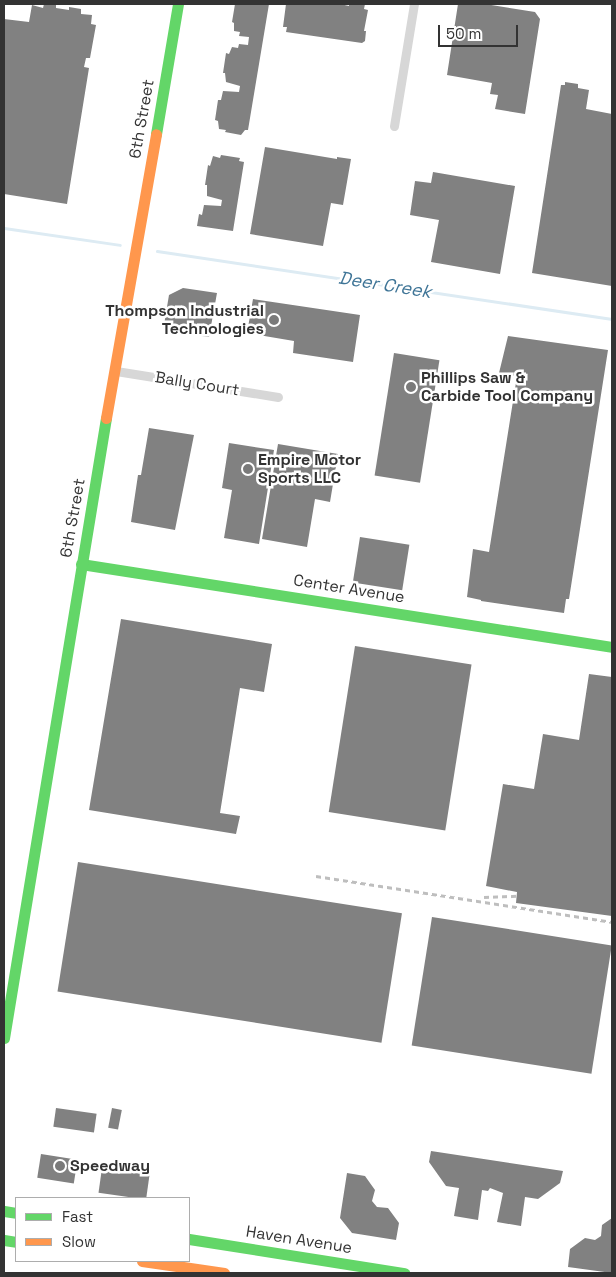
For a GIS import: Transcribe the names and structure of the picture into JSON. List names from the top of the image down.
{
  "streets": {
    "main road": ["6th Street", "Center Avenue", "Haven Avenue"],
    "street": ["Bally Court"]
  },
  "crossings": [
    ["6th Street", "Bally Court"],
    ["6th Street", "Center Avenue"]
  ],
  "water": ["Deer Creek"],
  "places": [
    "Thompson Industrial Technologies",
    "Phillips Saw & Carbide Tool Company",
    "Empire Motor Sports LLC",
    "Speedway"
  ],
  "legend": ["Fast", "Slow"],
  "scale_bar": "50 m"
}
